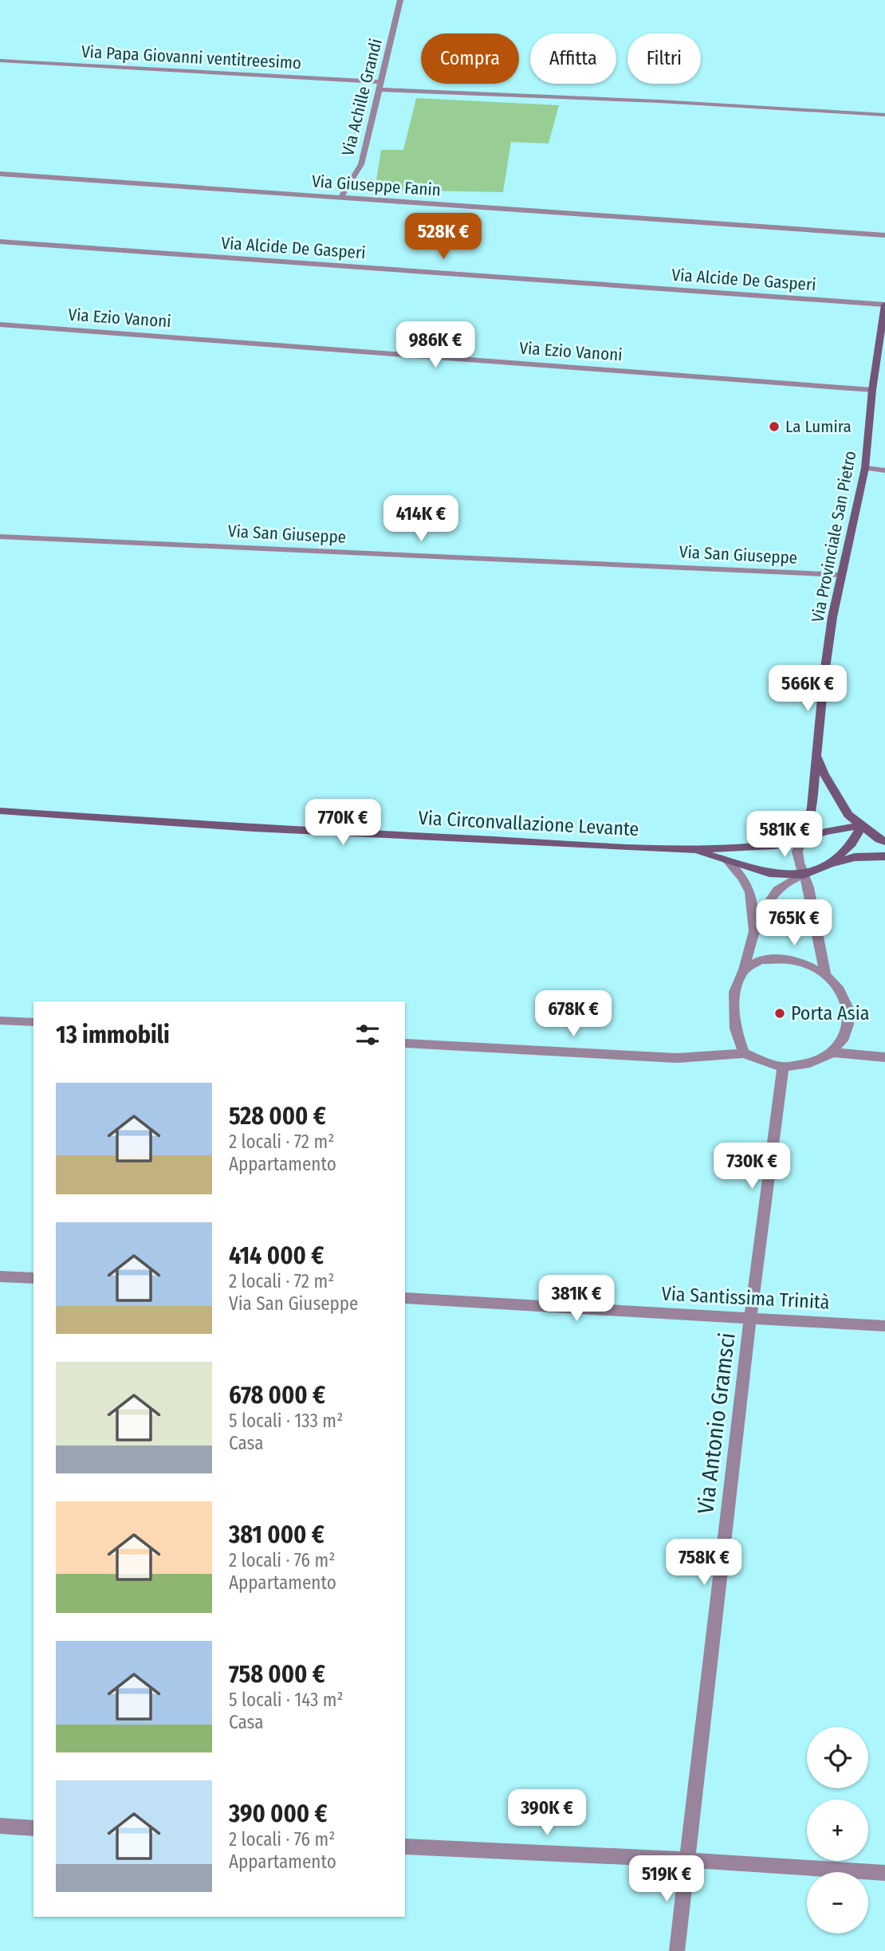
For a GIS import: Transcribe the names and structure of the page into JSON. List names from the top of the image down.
{
  "streets": {
    "main road": ["Via Provinciale San Pietro", "Via Circonvallazione Levante"],
    "street": [
      "Via Papa Giovanni ventitreesimo",
      "Via Achille Grandi",
      "Via Giuseppe Fanin",
      "Via Alcide De Gasperi",
      "Via Ezio Vanoni",
      "Via San Giuseppe",
      "Via Santissima Trinità",
      "Via Antonio Gramsci"
    ]
  },
  "crossings": [
    ["Via Papa Giovanni ventitreesimo", "Via Achille Grandi"],
    ["Via Achille Grandi", "Via Giuseppe Fanin"],
    ["Via Alcide De Gasperi", "Via Provinciale San Pietro"],
    ["Via Ezio Vanoni", "Via Provinciale San Pietro"],
    ["Via San Giuseppe", "Via Provinciale San Pietro"],
    ["Via Santissima Trinità", "Via Antonio Gramsci"]
  ],
  "places": ["La Lumira", "Porta Asia"],
  "page": {
    "chip": ["Compra", "Affitta", "Filtri"],
    "price": [
      "528K €",
      "986K €",
      "414K €",
      "566K €",
      "770K €",
      "581K €",
      "765K €",
      "678K €",
      "730K €",
      "381K €",
      "758K €",
      "390K €",
      "519K €"
    ],
    "heading": "13 immobili",
    "list": [
      {
        "name": "528 000 €",
        "note": "2 locali · 72 m² · Appartamento"
      },
      {
        "name": "414 000 €",
        "note": "2 locali · 72 m² · Via San Giuseppe"
      },
      {
        "name": "678 000 €",
        "note": "5 locali · 133 m² · Casa"
      },
      {
        "name": "381 000 €",
        "note": "2 locali · 76 m² · Appartamento"
      },
      {
        "name": "758 000 €",
        "note": "5 locali · 143 m² · Casa"
      },
      {
        "name": "390 000 €",
        "note": "2 locali · 76 m² · Appartamento"
      }
    ],
    "map_buttons": ["+", "−"]
  }
}
